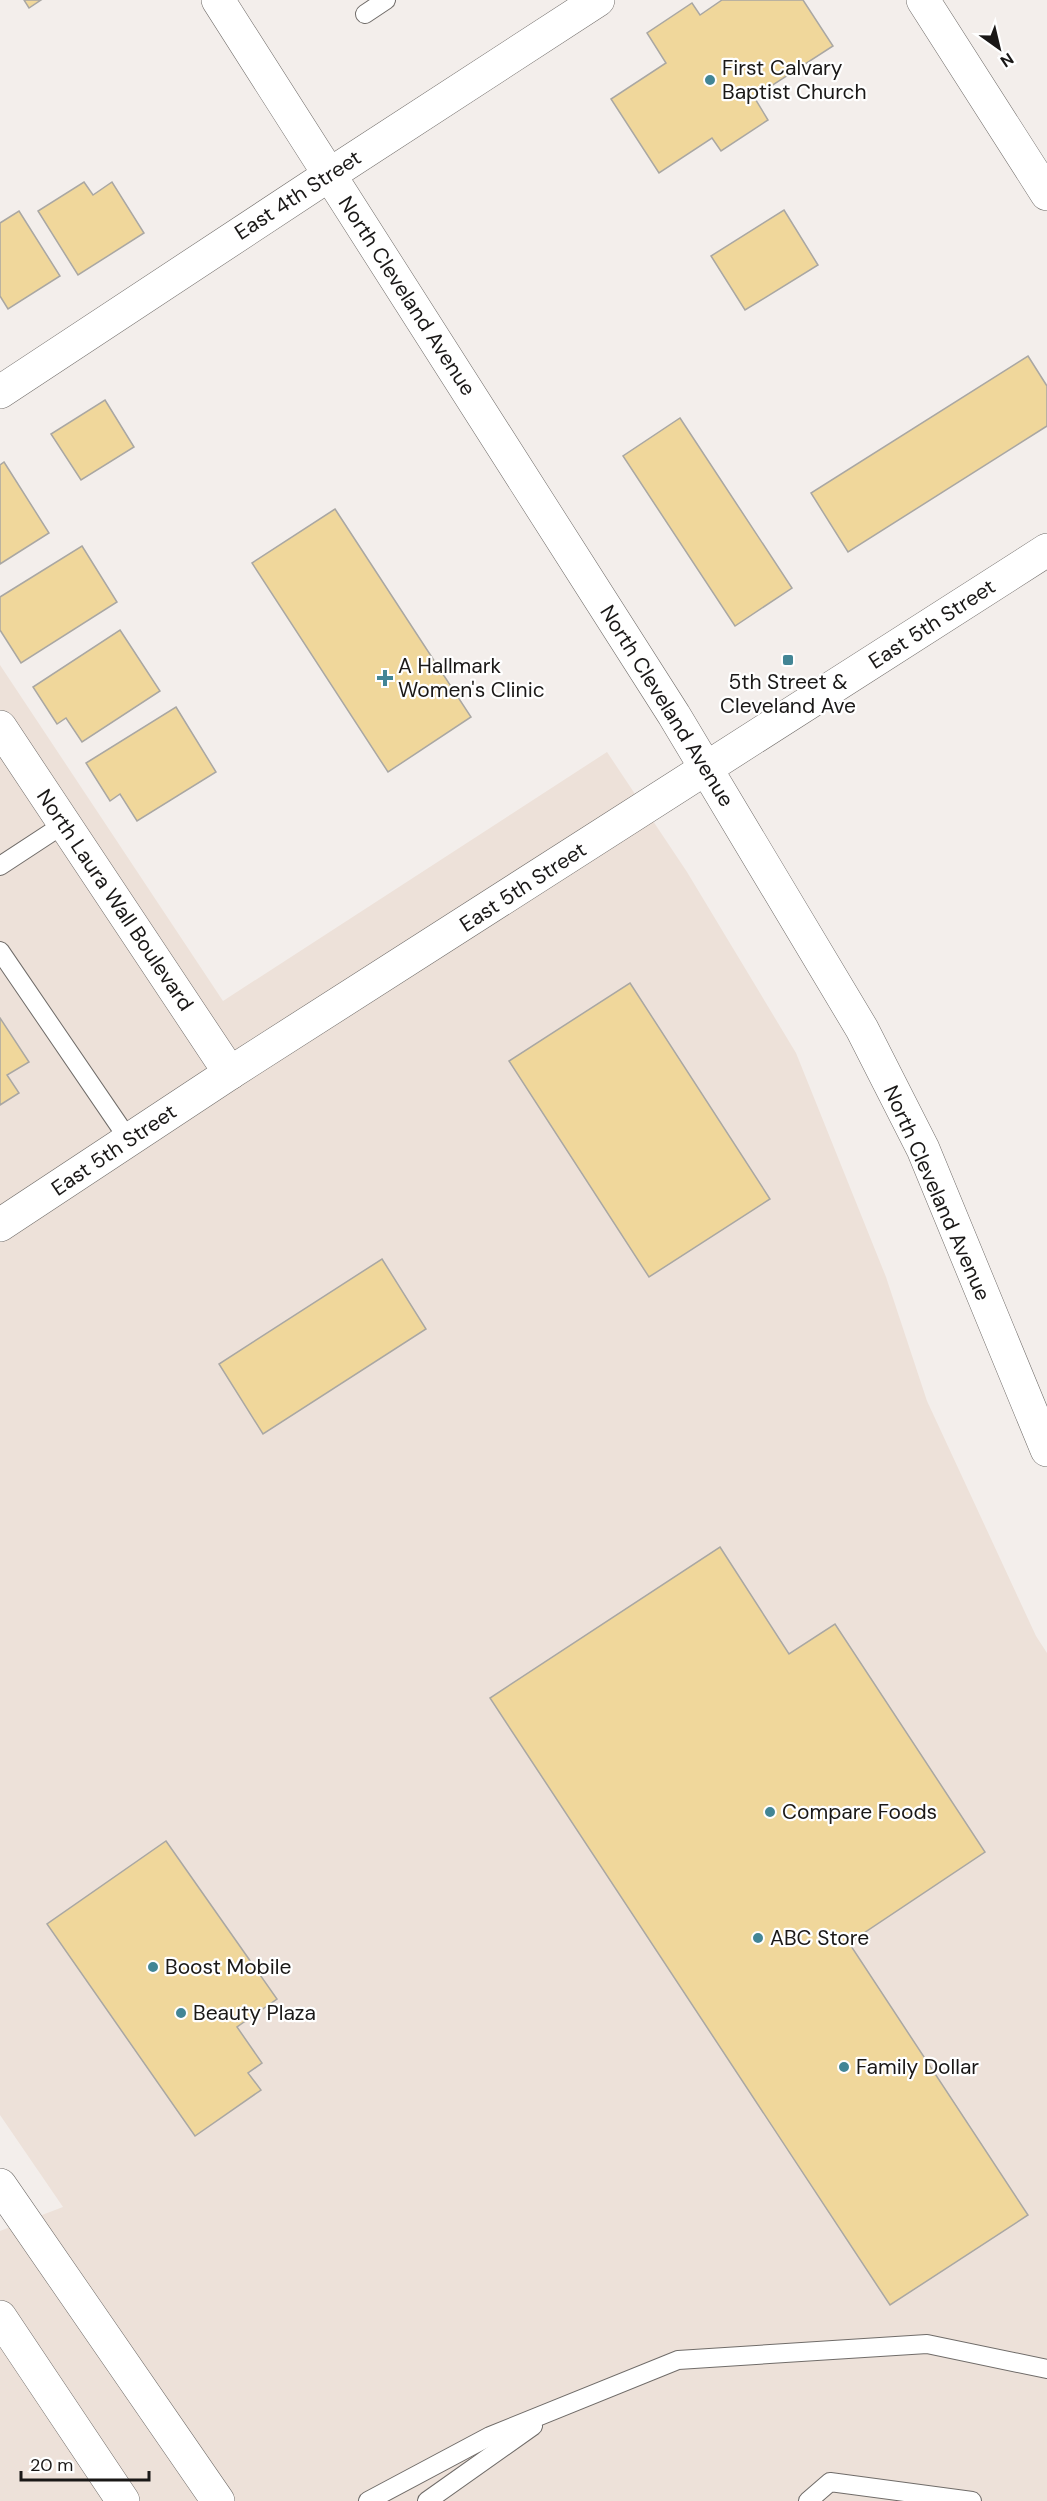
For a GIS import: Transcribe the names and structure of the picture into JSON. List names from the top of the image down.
{
  "streets": {
    "street": [
      "East 4th Street",
      "North Cleveland Avenue",
      "East 5th Street",
      "North Laura Wall Boulevard"
    ]
  },
  "crossings": [
    ["East 4th Street", "North Cleveland Avenue"],
    ["North Cleveland Avenue", "East 5th Street"],
    ["East 5th Street", "North Laura Wall Boulevard"]
  ],
  "places": {
    "other": [
      "First Calvary Baptist Church",
      "Compare Foods",
      "ABC Store",
      "Boost Mobile",
      "Beauty Plaza",
      "Family Dollar"
    ],
    "transit": ["5th Street & Cleveland Ave"],
    "health": ["A Hallmark Women's Clinic"]
  },
  "scale_bar": "20 m",
  "north": "bottom right"
}
